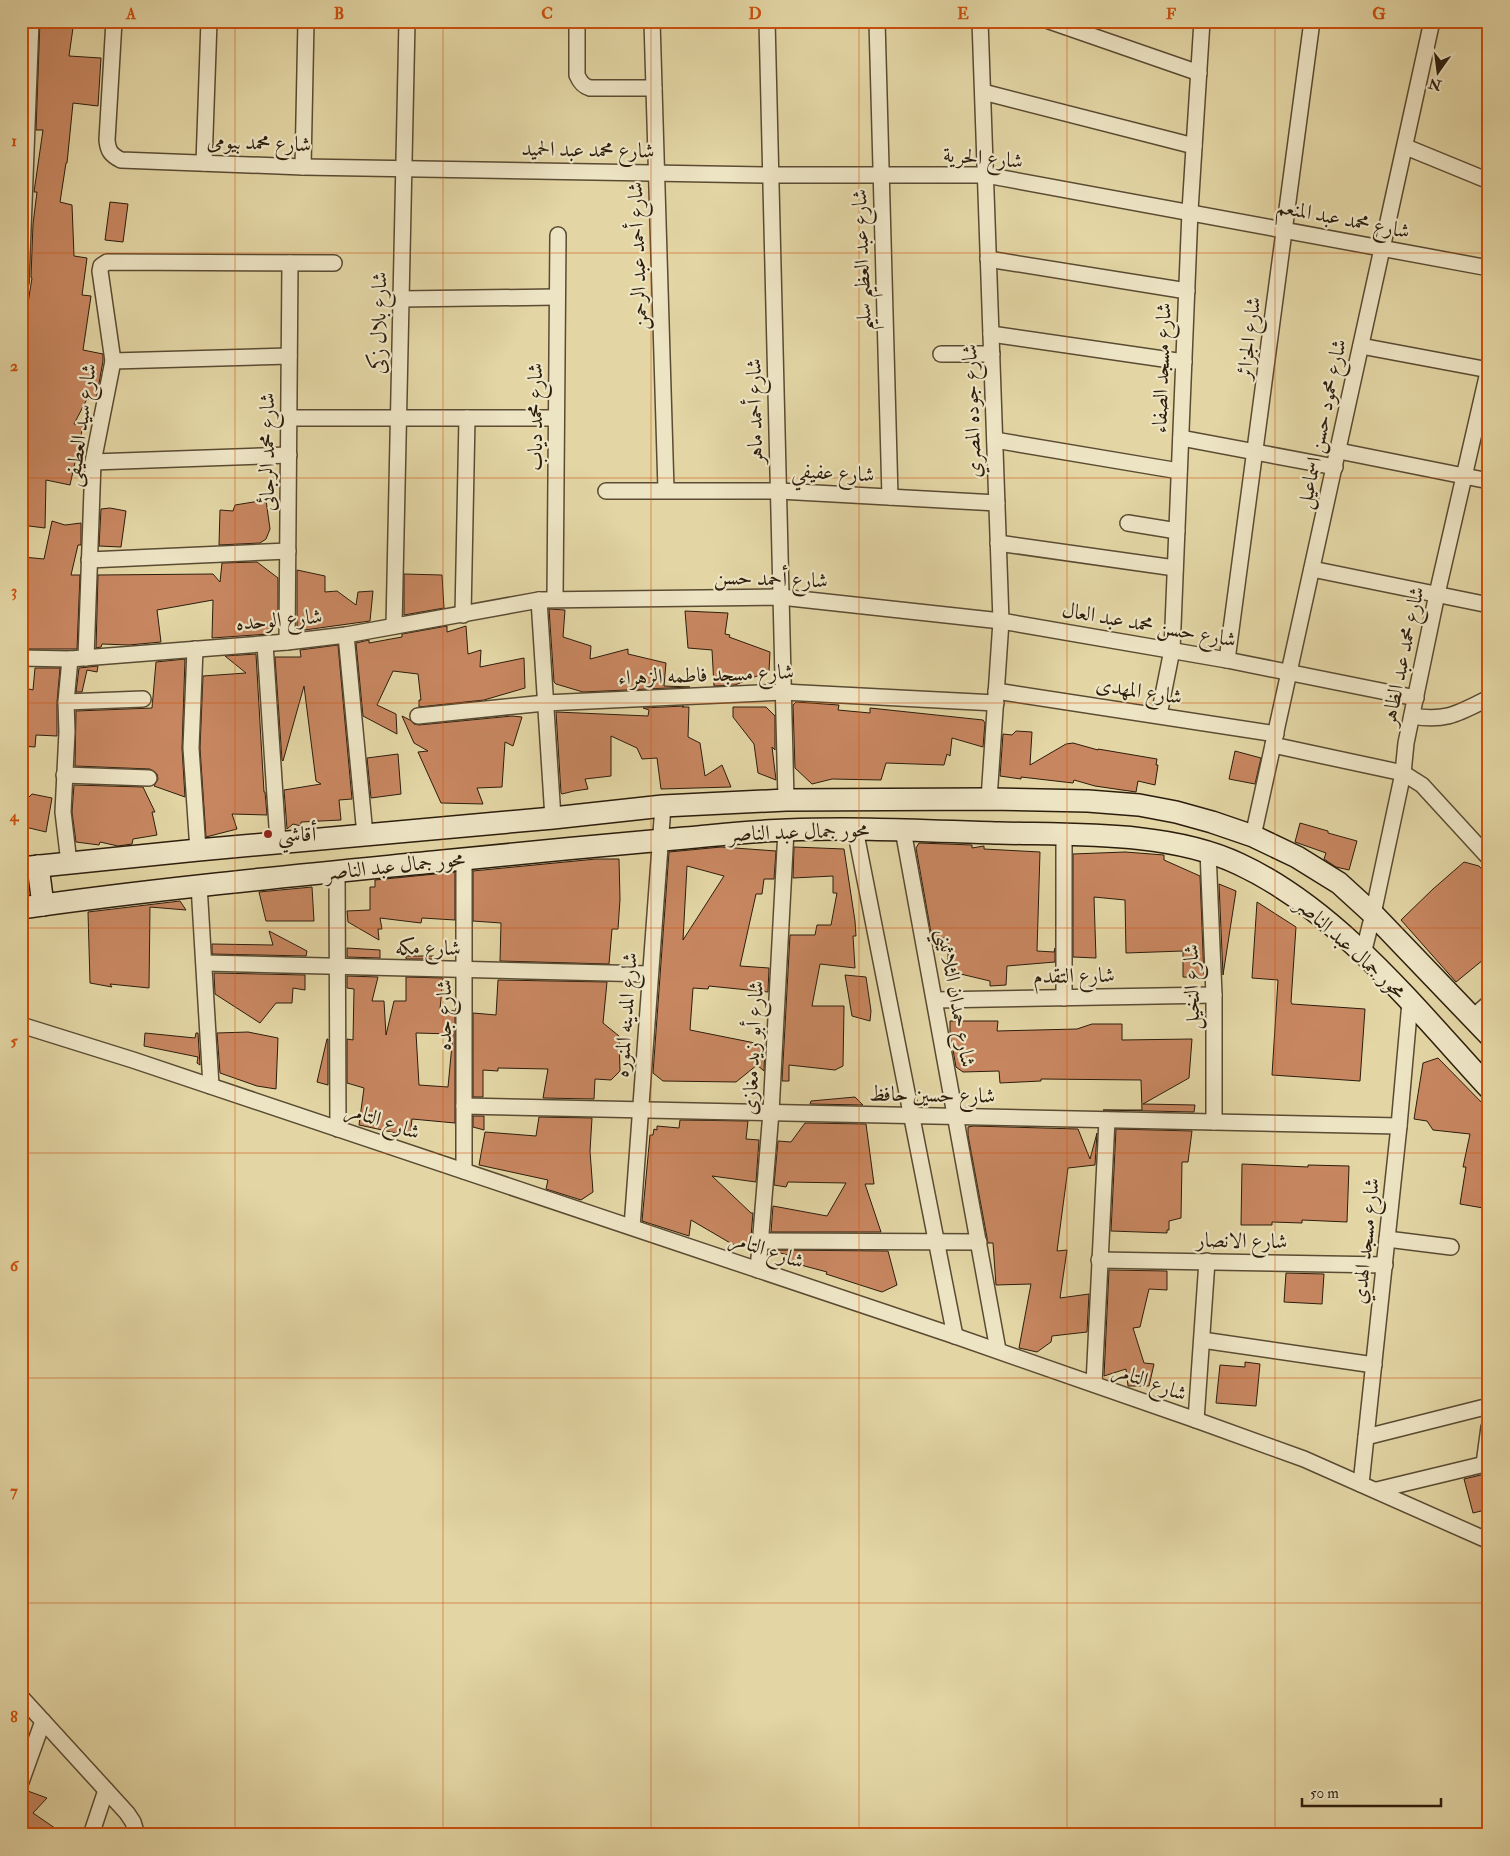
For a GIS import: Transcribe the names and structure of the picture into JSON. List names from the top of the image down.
{
  "streets": {
    "street": [
      "شارع محمد بيومى",
      "شارع محمد عبد الحميد",
      "شارع الحرية",
      "شارع محمد عبد المنعم",
      "شارع أحمد عبد الرحمن",
      "شارع عبد العظيم سليم",
      "شارع بلال زكى",
      "شارع الجزائر",
      "شارع مسجد الصفاء",
      "شارع أحمد ماهر",
      "شارع جوده المصري",
      "شارع محمد دياب",
      "شارع محمود حسن اسماعيل",
      "شارع سيد العطيفى",
      "شارع محمد الرجائى",
      "شارع عفيفي",
      "شارع أحمد حسن",
      "شارع الوحده",
      "شارع حسن محمد عبد العال",
      "شارع محمد عبد الظاهر",
      "شارع مسجد فاطمه الزهراء",
      "شارع المهدى",
      "محور جمال عبد الناصر",
      "شارع مكه",
      "شارع التقدم",
      "شارع النخيل",
      "شارع حمدان الثلاثيني",
      "شارع جده",
      "شارع المدينه المنوره",
      "شارع أبو زيد مغازى",
      "شارع حسين حافظ",
      "شارع التامر",
      "شارع الانصار",
      "شارع مسجد الهدي"
    ]
  },
  "crossings": [
    ["شارع محمد بيومى", "شارع محمد عبد الحميد"],
    ["شارع محمد بيومى", "شارع بلال زكى"],
    ["شارع محمد عبد الحميد", "شارع الحرية"],
    ["شارع محمد عبد الحميد", "شارع أحمد عبد الرحمن"],
    ["شارع محمد عبد الحميد", "شارع بلال زكى"],
    ["شارع محمد عبد الحميد", "شارع أحمد ماهر"],
    ["شارع الحرية", "شارع محمد عبد المنعم"],
    ["شارع الحرية", "شارع عبد العظيم سليم"],
    ["شارع الحرية", "شارع مسجد الصفاء"],
    ["شارع الحرية", "شارع أحمد ماهر"],
    ["شارع الحرية", "شارع جوده المصري"],
    ["شارع محمد عبد المنعم", "شارع الجزائر"],
    ["شارع محمد عبد المنعم", "شارع مسجد الصفاء"],
    ["شارع محمد عبد المنعم", "شارع محمود حسن اسماعيل"],
    ["شارع أحمد عبد الرحمن", "شارع عفيفي"],
    ["شارع عبد العظيم سليم", "شارع عفيفي"],
    ["شارع بلال زكى", "شارع الوحده"],
    ["شارع الجزائر", "شارع حسن محمد عبد العال"],
    ["شارع مسجد الصفاء", "شارع حسن محمد عبد العال"],
    ["شارع مسجد الصفاء", "شارع المهدى"],
    ["شارع أحمد ماهر", "شارع عفيفي"],
    ["شارع أحمد ماهر", "شارع أحمد حسن"],
    ["شارع أحمد ماهر", "شارع مسجد فاطمه الزهراء"],
    ["شارع أحمد ماهر", "محور جمال عبد الناصر"],
    ["شارع جوده المصري", "شارع عفيفي"],
    ["شارع جوده المصري", "شارع أحمد حسن"],
    ["شارع جوده المصري", "شارع حسن محمد عبد العال"],
    ["شارع جوده المصري", "شارع مسجد فاطمه الزهراء"],
    ["شارع جوده المصري", "شارع المهدى"],
    ["شارع جوده المصري", "محور جمال عبد الناصر"],
    ["شارع محمد دياب", "شارع أحمد حسن"],
    ["شارع محمود حسن اسماعيل", "شارع حسن محمد عبد العال"],
    ["شارع محمود حسن اسماعيل", "شارع المهدى"],
    ["شارع محمود حسن اسماعيل", "محور جمال عبد الناصر"],
    ["شارع سيد العطيفى", "شارع محمد الرجائى"],
    ["شارع سيد العطيفى", "شارع الوحده"],
    ["شارع محمد الرجائى", "شارع الوحده"],
    ["شارع أحمد حسن", "شارع الوحده"],
    ["شارع أحمد حسن", "شارع حسن محمد عبد العال"],
    ["شارع حسن محمد عبد العال", "شارع محمد عبد الظاهر"],
    ["شارع محمد عبد الظاهر", "شارع المهدى"],
    ["شارع محمد عبد الظاهر", "محور جمال عبد الناصر"],
    ["شارع مسجد فاطمه الزهراء", "شارع المهدى"],
    ["محور جمال عبد الناصر", "شارع النخيل"],
    ["محور جمال عبد الناصر", "شارع حمدان الثلاثيني"],
    ["محور جمال عبد الناصر", "شارع جده"],
    ["محور جمال عبد الناصر", "شارع المدينه المنوره"],
    ["محور جمال عبد الناصر", "شارع أبو زيد مغازى"],
    ["محور جمال عبد الناصر", "شارع مسجد الهدي"],
    ["شارع مكه", "شارع جده"],
    ["شارع مكه", "شارع المدينه المنوره"],
    ["شارع التقدم", "شارع النخيل"],
    ["شارع التقدم", "شارع حمدان الثلاثيني"],
    ["شارع النخيل", "شارع حسين حافظ"],
    ["شارع حمدان الثلاثيني", "شارع حسين حافظ"],
    ["شارع حمدان الثلاثيني", "شارع التامر"],
    ["شارع جده", "شارع حسين حافظ"],
    ["شارع جده", "شارع التامر"],
    ["شارع المدينه المنوره", "شارع حسين حافظ"],
    ["شارع المدينه المنوره", "شارع التامر"],
    ["شارع أبو زيد مغازى", "شارع حسين حافظ"],
    ["شارع أبو زيد مغازى", "شارع التامر"],
    ["شارع حسين حافظ", "شارع مسجد الهدي"],
    ["شارع التامر", "شارع مسجد الهدي"],
    ["شارع الانصار", "شارع مسجد الهدي"]
  ],
  "places": ["أقاشي"],
  "scale_bar": "50 m",
  "north": "bottom",
  "grid": {
    "columns": [
      "A",
      "B",
      "C",
      "D",
      "E",
      "F",
      "G"
    ],
    "rows": [
      "1",
      "2",
      "3",
      "4",
      "5",
      "6",
      "7",
      "8"
    ]
  }
}
